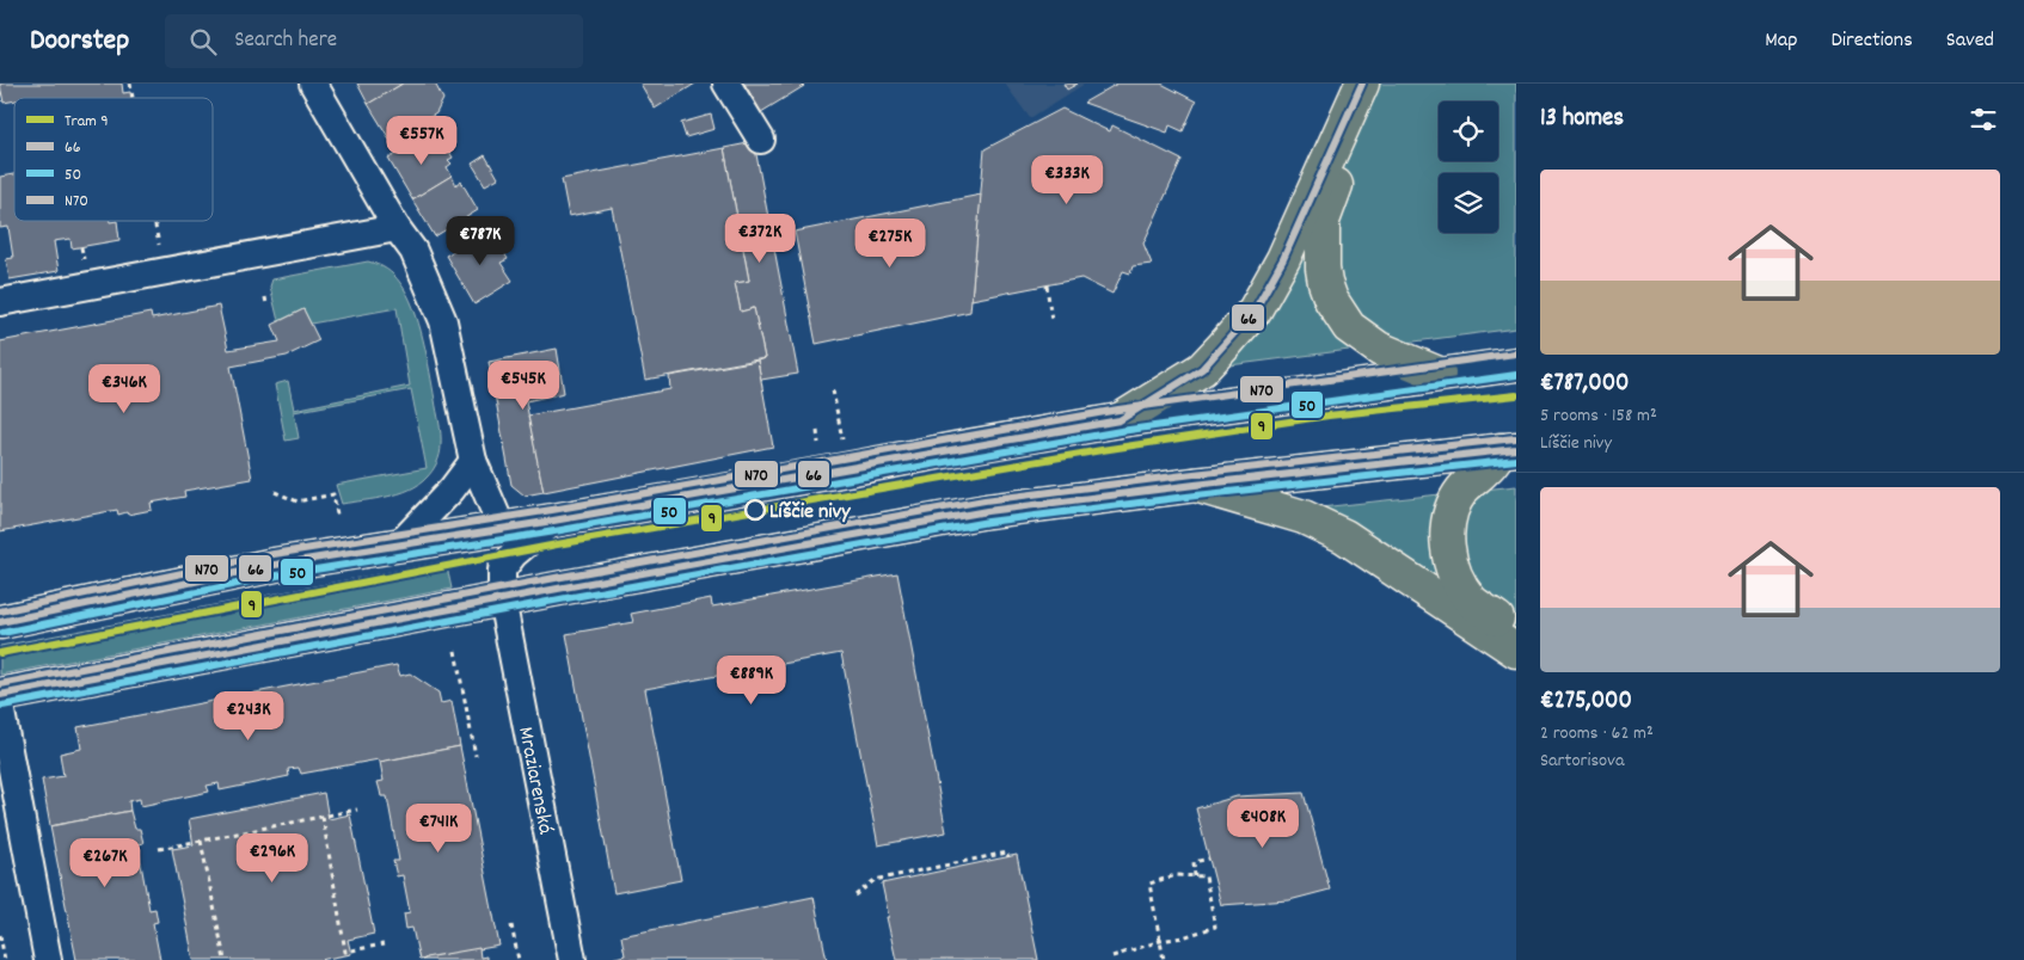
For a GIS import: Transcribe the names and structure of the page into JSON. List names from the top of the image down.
{
  "streets": {
    "street": ["Mraziarenská"]
  },
  "places": ["Líščie nivy"],
  "lines": [
    "transit line 66",
    "transit line N70",
    "transit line 50",
    "tram line 9"
  ],
  "legend": [
    "Tram 9",
    "66",
    "50",
    "N70"
  ],
  "page": {
    "header": "Doorstep",
    "search": "Search here",
    "nav": ["Map", "Directions", "Saved"],
    "heading": "13 homes",
    "price": [
      "€557K",
      "€333K",
      "€372K",
      "€787K",
      "€275K",
      "€545K",
      "€346K",
      "€889K",
      "€243K",
      "€408K",
      "€741K",
      "€296K",
      "€267K"
    ],
    "list": [
      {
        "name": "€787,000",
        "note": "5 rooms · 158 m² · Líščie nivy"
      },
      {
        "name": "€275,000",
        "note": "2 rooms · 62 m² · Sartorisova"
      }
    ]
  }
}
